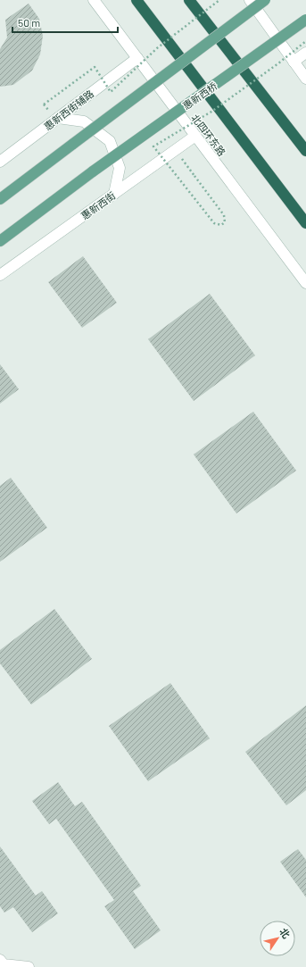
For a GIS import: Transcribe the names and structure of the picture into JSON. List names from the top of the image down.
{
  "streets": {
    "main road": ["惠新西桥"],
    "street": ["惠新西街辅路", "北四环东路", "惠新西街"]
  },
  "crossings": [
    ["惠新西街辅路", "北四环东路"],
    ["北四环东路", "惠新西街"]
  ],
  "scale_bar": "50 m",
  "north": "top right"
}
